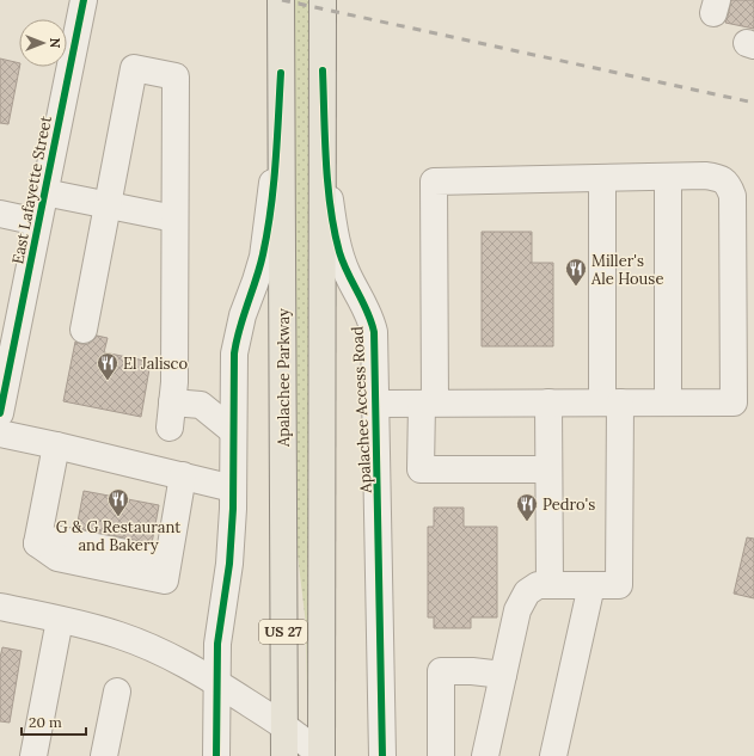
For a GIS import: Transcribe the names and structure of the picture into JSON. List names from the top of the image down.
{
  "streets": {
    "main road": ["Apalachee Parkway", "US 27"],
    "street": ["East Lafayette Street", "Apalachee Access Road"]
  },
  "crossings": [
    ["Apalachee Access Road", "US 27"]
  ],
  "places": {
    "restaurant": [
      "Miller's Ale House",
      "El Jalisco",
      "G & G Restaurant and Bakery",
      "Pedro's"
    ]
  },
  "scale_bar": "20 m",
  "north": "right"
}
